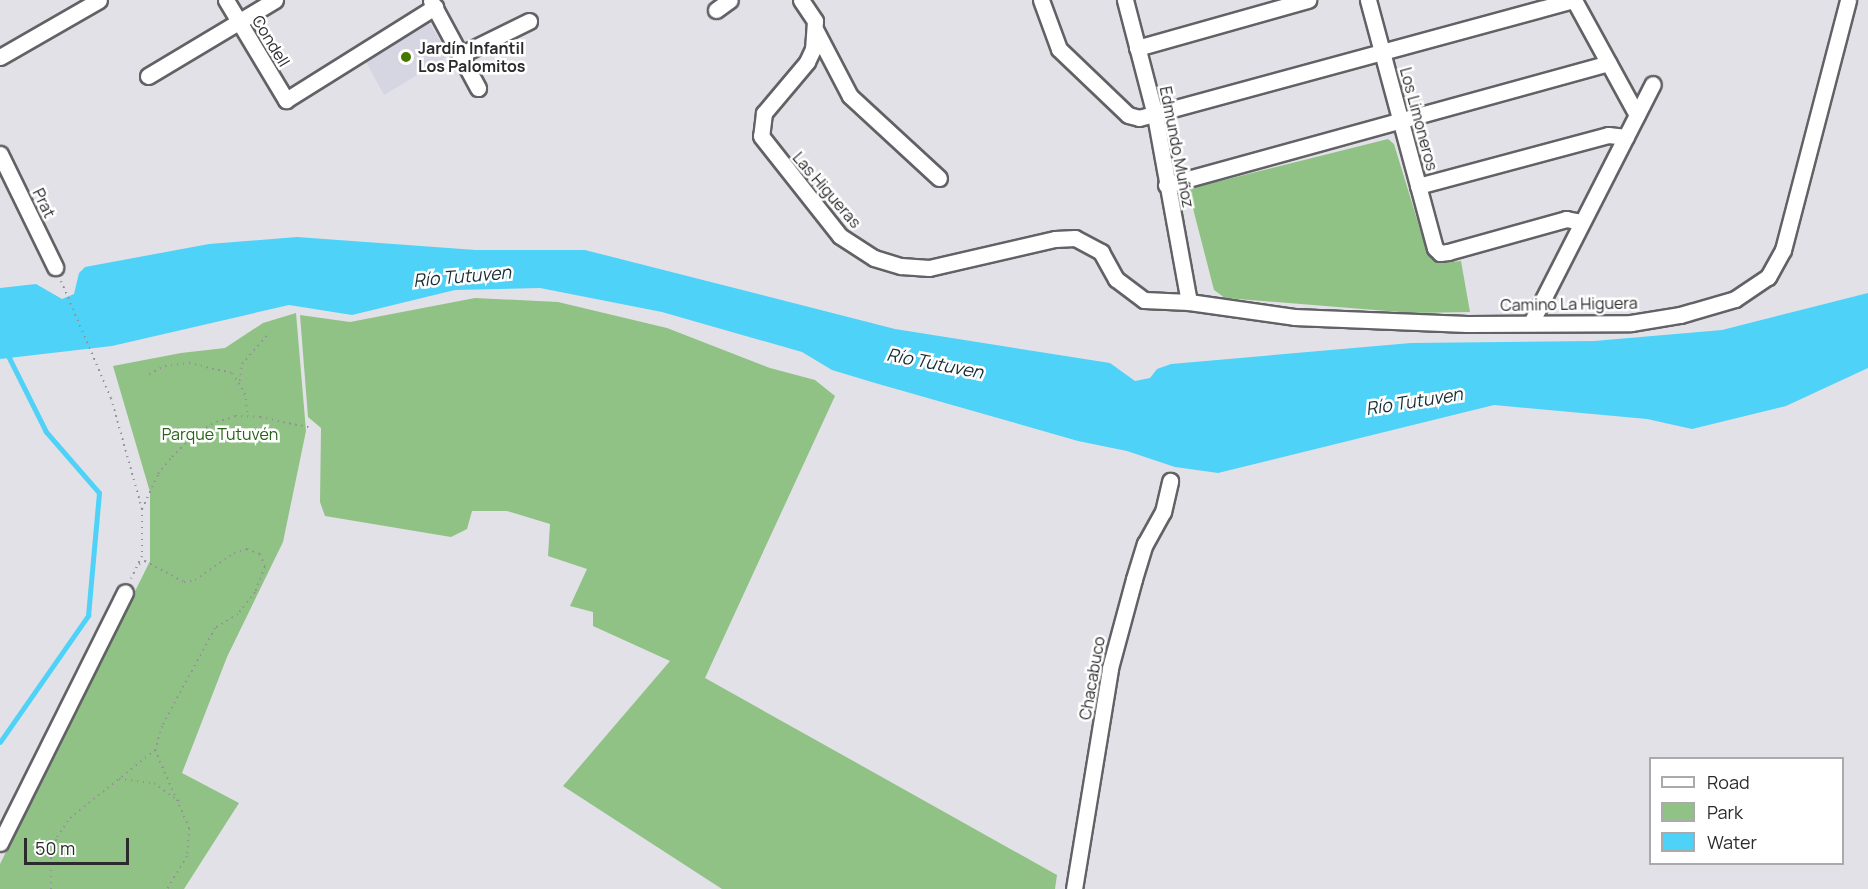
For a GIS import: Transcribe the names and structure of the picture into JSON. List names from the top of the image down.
{
  "streets": {
    "street": [
      "Condell",
      "Los Limoneros",
      "Edmundo Muñoz",
      "Las Higueras",
      "Prat",
      "Camino La Higuera",
      "Chacabuco"
    ]
  },
  "crossings": [
    ["Edmundo Muñoz", "Camino La Higuera"],
    ["Las Higueras", "Camino La Higuera"]
  ],
  "water": ["Río Tutuven"],
  "parks": ["Parque Tutuvén"],
  "places": ["Jardín Infantil Los Palomitos"],
  "legend": ["Road", "Park", "Water"],
  "scale_bar": "50 m"
}
